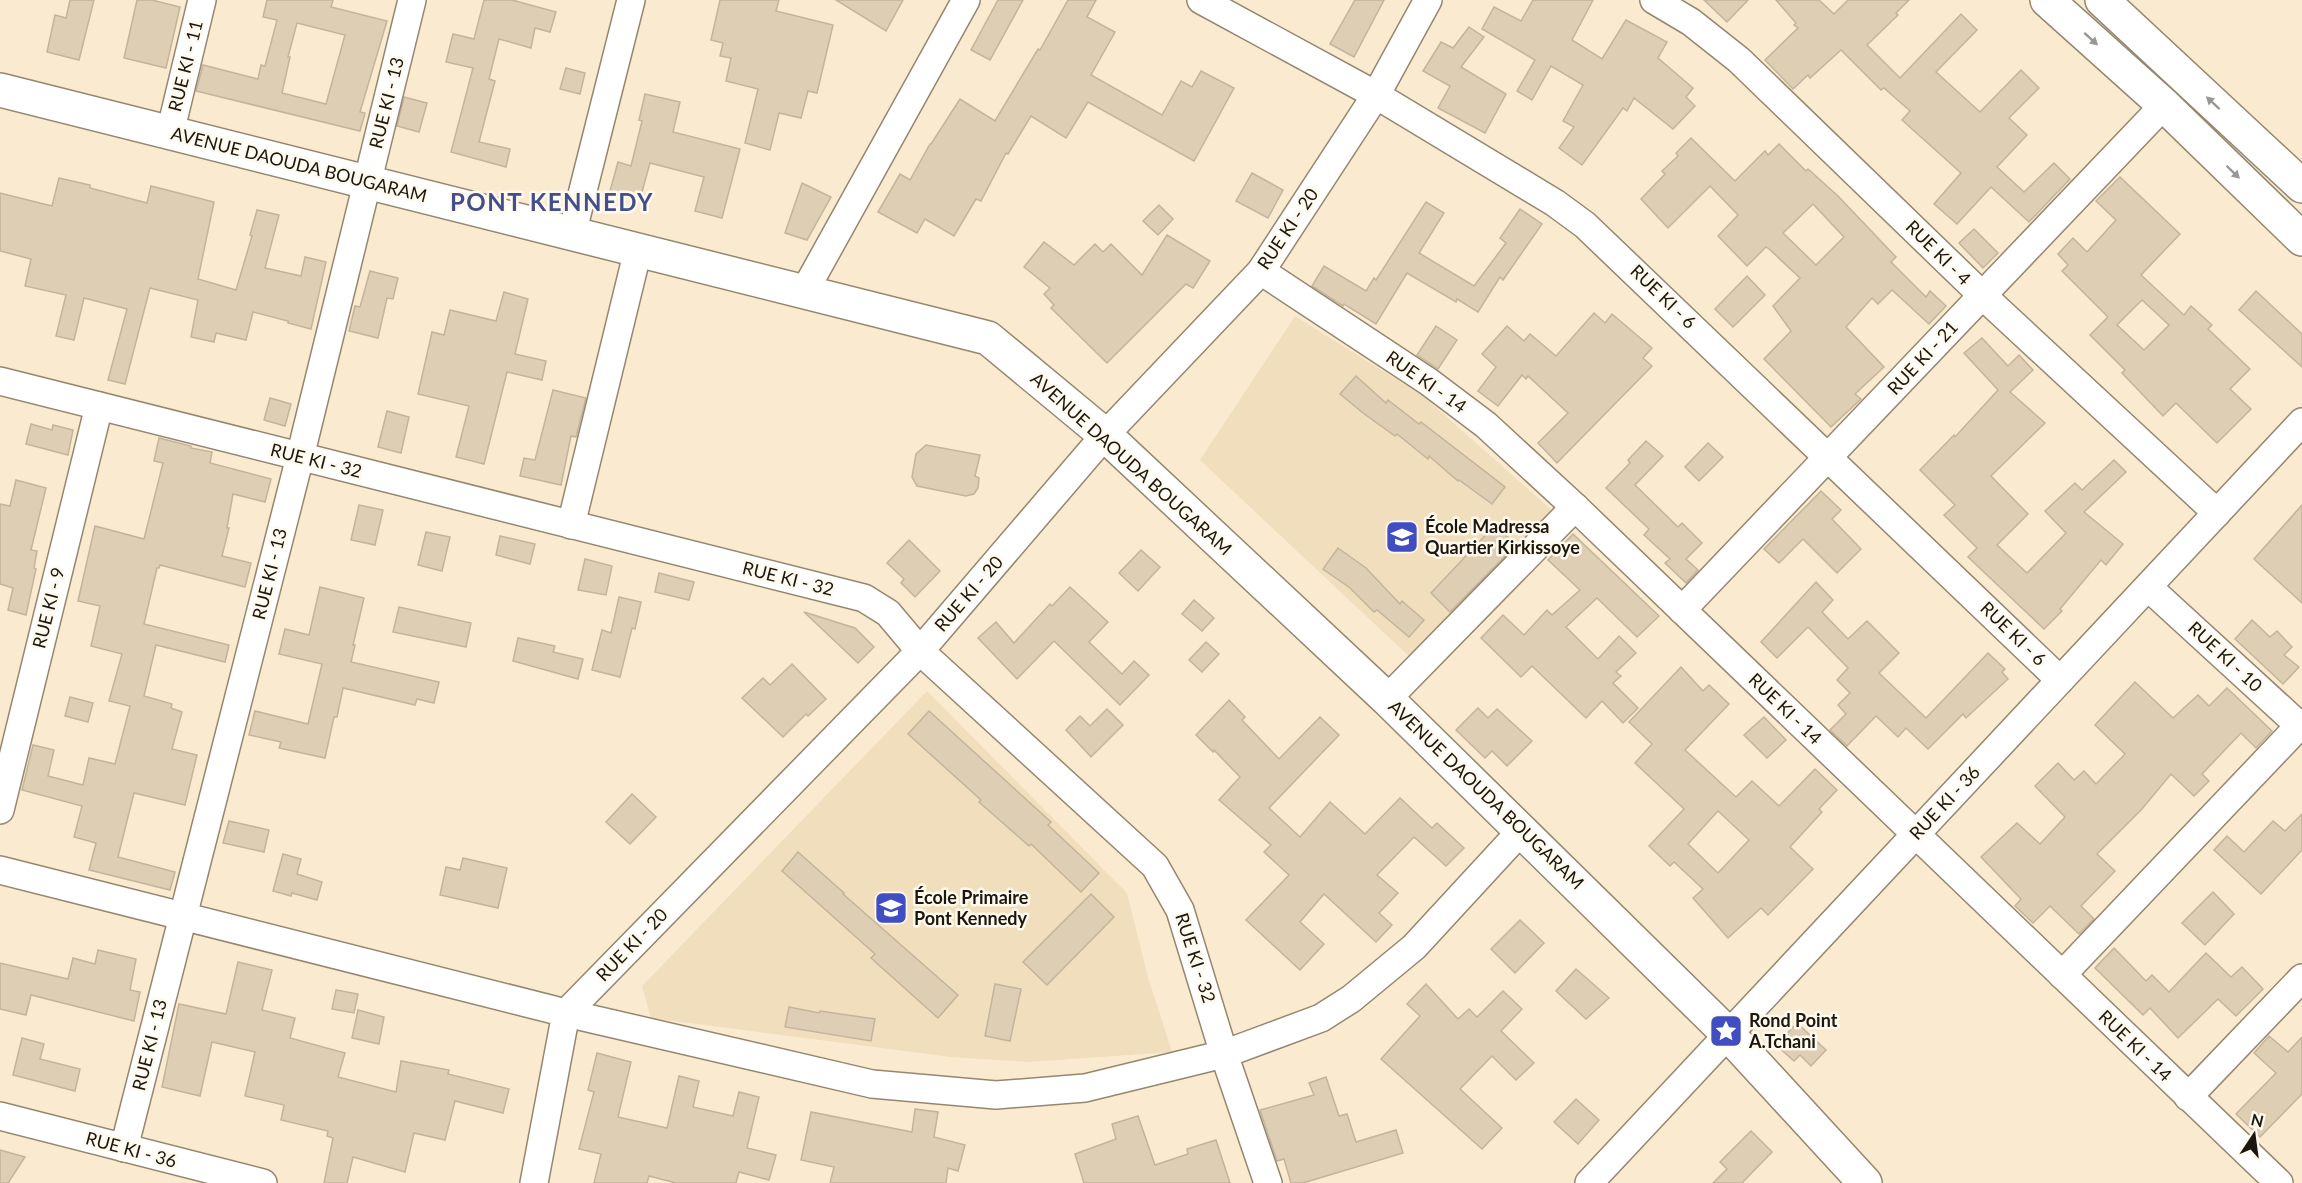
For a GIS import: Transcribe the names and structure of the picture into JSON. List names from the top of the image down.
{
  "streets": {
    "main road": ["AVENUE DAOUDA BOUGARAM"],
    "street": [
      "RUE KI - 11",
      "RUE KI - 13",
      "RUE KI - 20",
      "RUE KI - 4",
      "RUE KI - 6",
      "RUE KI - 21",
      "RUE KI - 14",
      "RUE KI - 32",
      "RUE KI - 9",
      "RUE KI - 10",
      "RUE KI - 36"
    ]
  },
  "crossings": [
    ["RUE KI - 11", "AVENUE DAOUDA BOUGARAM"],
    ["RUE KI - 13", "AVENUE DAOUDA BOUGARAM"],
    ["RUE KI - 13", "RUE KI - 32"],
    ["RUE KI - 13", "RUE KI - 36"],
    ["AVENUE DAOUDA BOUGARAM", "RUE KI - 20"],
    ["AVENUE DAOUDA BOUGARAM", "RUE KI - 36"],
    ["RUE KI - 20", "RUE KI - 6"],
    ["RUE KI - 20", "RUE KI - 14"],
    ["RUE KI - 20", "RUE KI - 32"],
    ["RUE KI - 4", "RUE KI - 21"],
    ["RUE KI - 4", "RUE KI - 36"],
    ["RUE KI - 6", "RUE KI - 21"],
    ["RUE KI - 6", "RUE KI - 36"],
    ["RUE KI - 21", "RUE KI - 14"],
    ["RUE KI - 14", "RUE KI - 36"],
    ["RUE KI - 32", "RUE KI - 9"],
    ["RUE KI - 10", "RUE KI - 36"]
  ],
  "districts": ["PONT KENNEDY"],
  "places": {
    "school or university": ["École Madressa Quartier Kirkissoye", "École Primaire Pont Kennedy"],
    "place": ["Rond Point A.Tchani"]
  },
  "north": "top"
}
